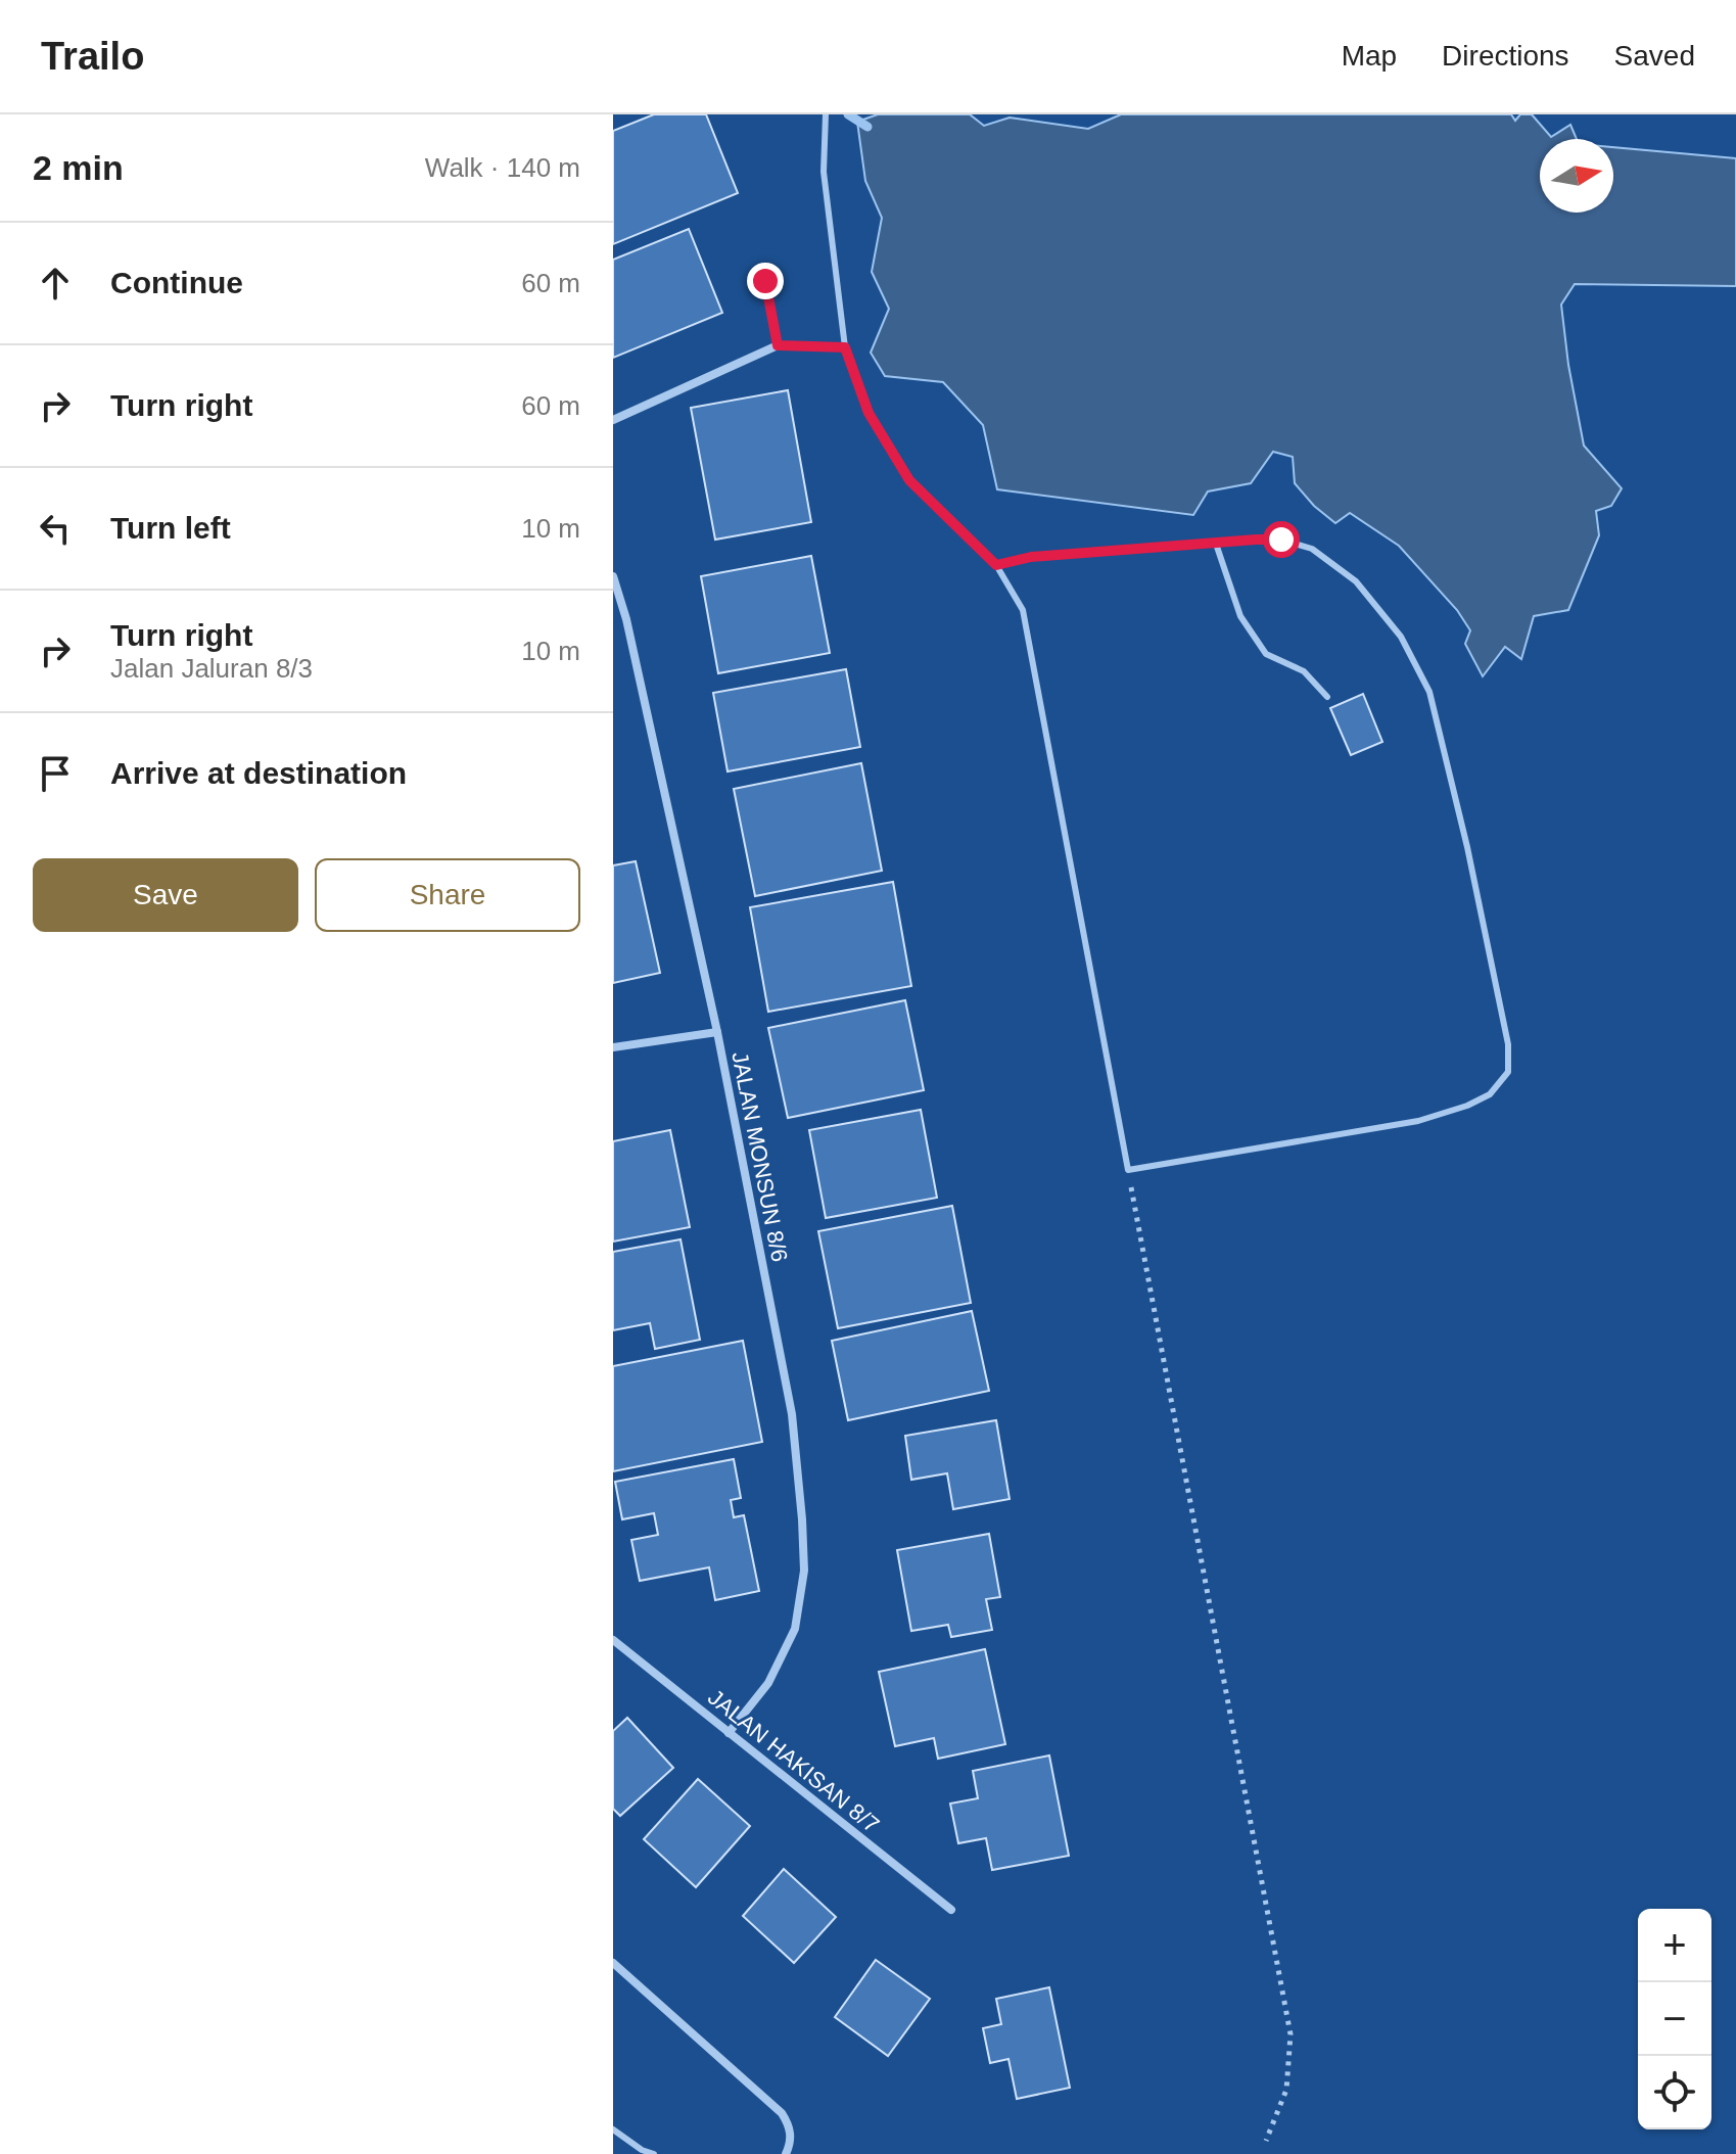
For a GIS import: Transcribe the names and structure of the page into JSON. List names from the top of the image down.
{
  "streets": {
    "street": ["JALAN MONSUN 8/6", "JALAN HAKISAN 8/7"]
  },
  "crossings": [
    ["JALAN MONSUN 8/6", "JALAN HAKISAN 8/7"]
  ],
  "north": "right",
  "page": {
    "header": "Trailo",
    "nav": ["Map", "Directions", "Saved"],
    "heading": ["2 min", "Walk · 140 m"],
    "list": [
      ["Continue", "60 m"],
      ["Turn right", "60 m"],
      ["Turn left", "10 m"],
      ["Turn right", "Jalan Jaluran 8/3", "10 m"],
      "Arrive at destination"
    ],
    "buttons": ["Save", "Share"],
    "map_buttons": ["+", "−"]
  }
}
